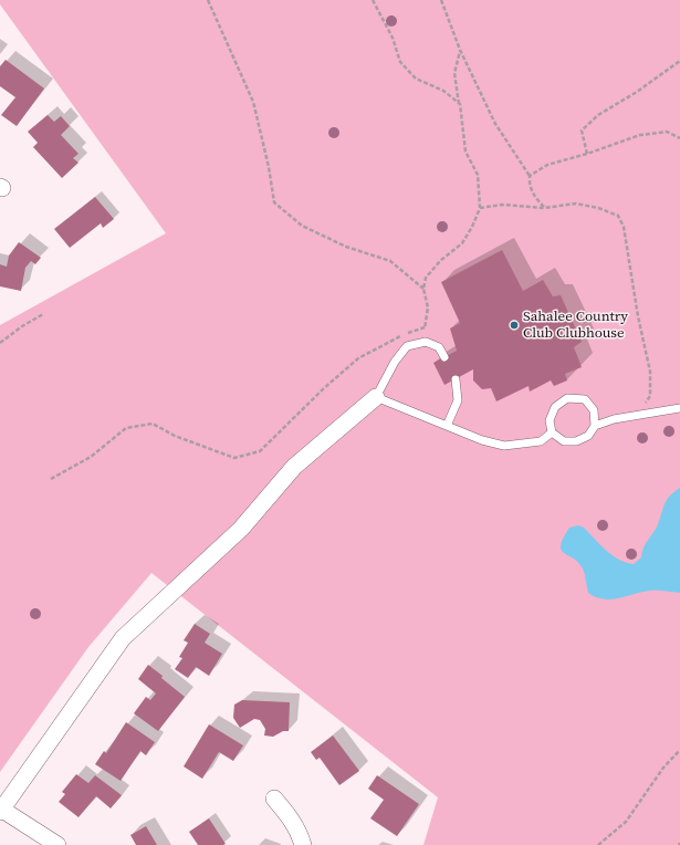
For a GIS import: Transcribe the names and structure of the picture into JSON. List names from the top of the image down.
{
  "places": ["Sahalee Country Club Clubhouse"]
}
